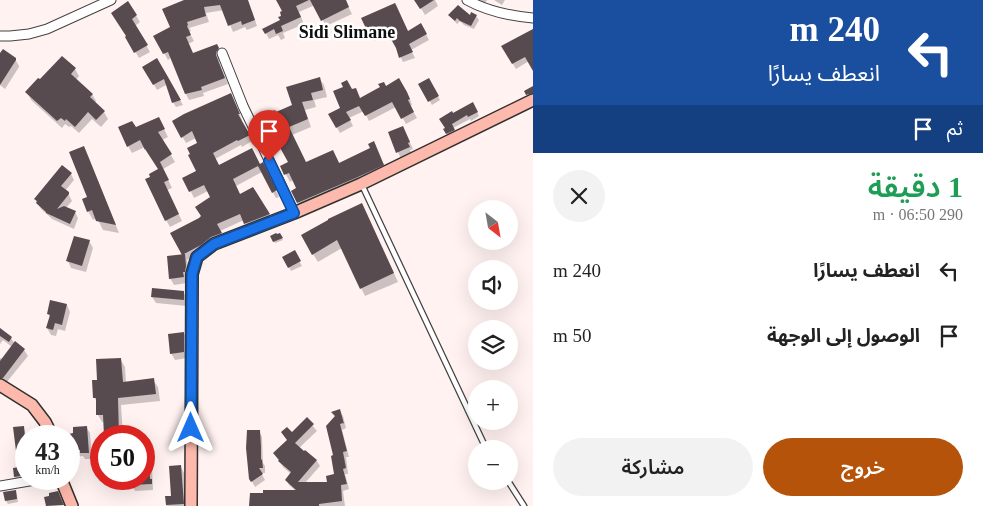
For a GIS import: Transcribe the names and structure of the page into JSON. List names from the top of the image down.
{
  "districts": ["Sidi Slimane"],
  "north": "bottom right",
  "page": {
    "turn": ["240 m", "انعطف يسارًا"],
    "then": "ثم",
    "heading": ["1 دقيقة", "290 m · 06:50"],
    "map_buttons": ["+", "−"],
    "list": [
      {
        "name": "انعطف يسارًا",
        "value": "240 m"
      },
      {
        "name": "الوصول إلى الوجهة",
        "value": "50 m"
      }
    ],
    "speed": "43 km/h",
    "limit": "50",
    "buttons": ["خروج", "مشاركة"]
  }
}
